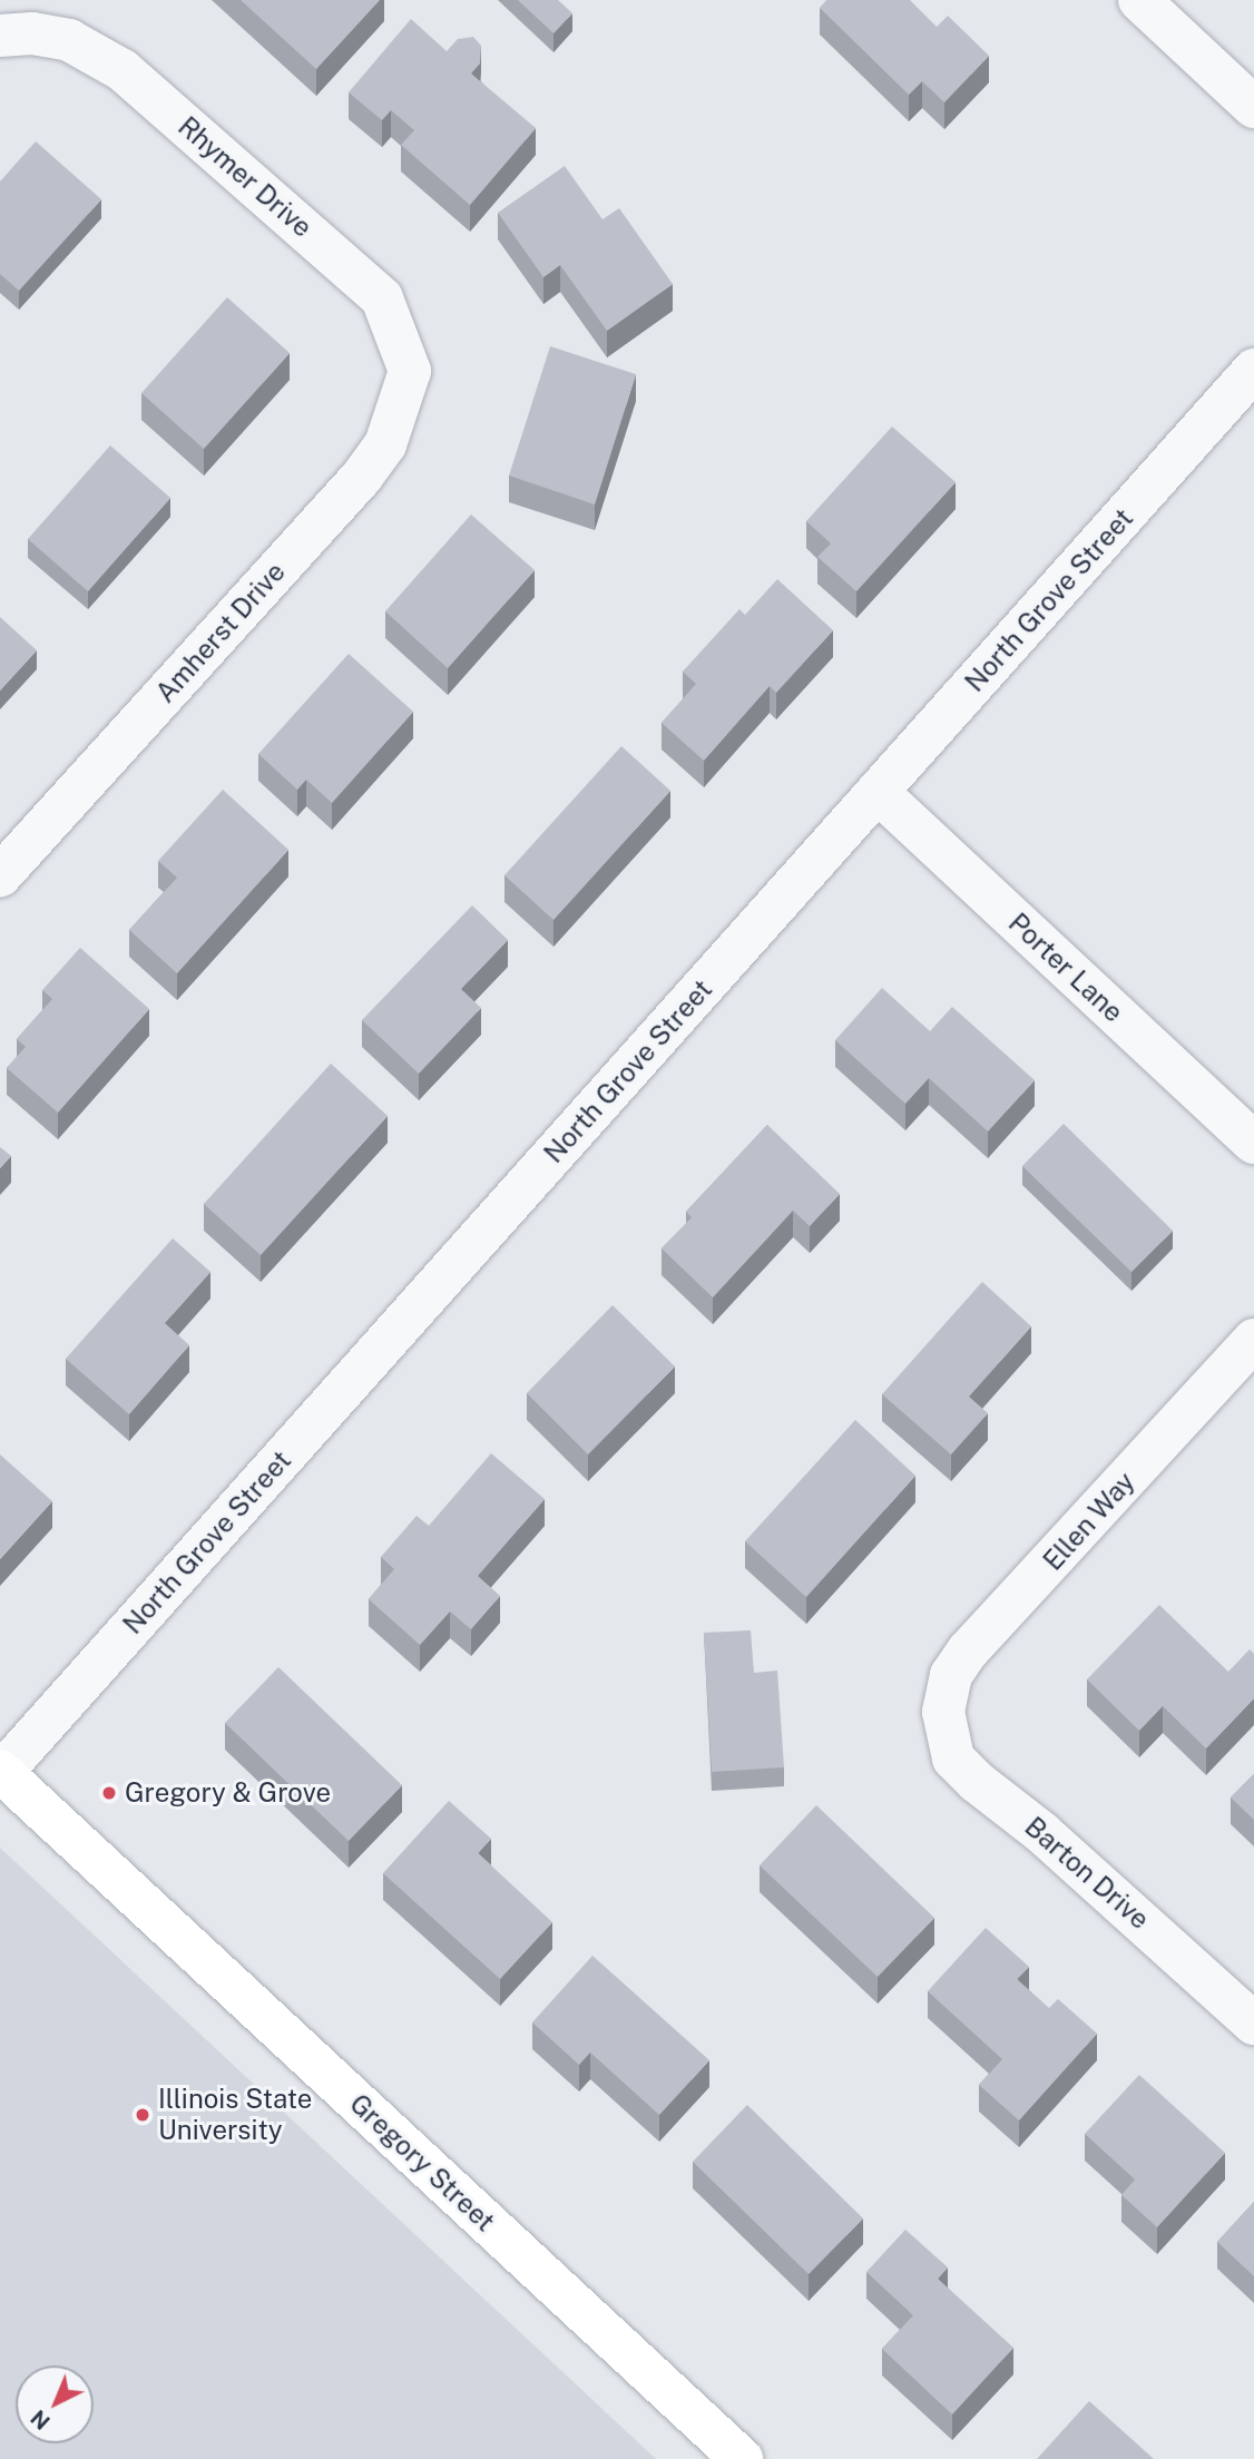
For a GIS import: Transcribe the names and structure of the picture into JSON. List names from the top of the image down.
{
  "streets": {
    "main road": ["Gregory Street"],
    "street": [
      "Rhymer Drive",
      "North Grove Street",
      "Amherst Drive",
      "Porter Lane",
      "Ellen Way",
      "Barton Drive"
    ]
  },
  "crossings": [
    ["Rhymer Drive", "Amherst Drive"],
    ["North Grove Street", "Porter Lane"],
    ["North Grove Street", "Gregory Street"],
    ["Ellen Way", "Barton Drive"]
  ],
  "places": ["Gregory & Grove", "Illinois State University"],
  "north": "bottom left"
}
